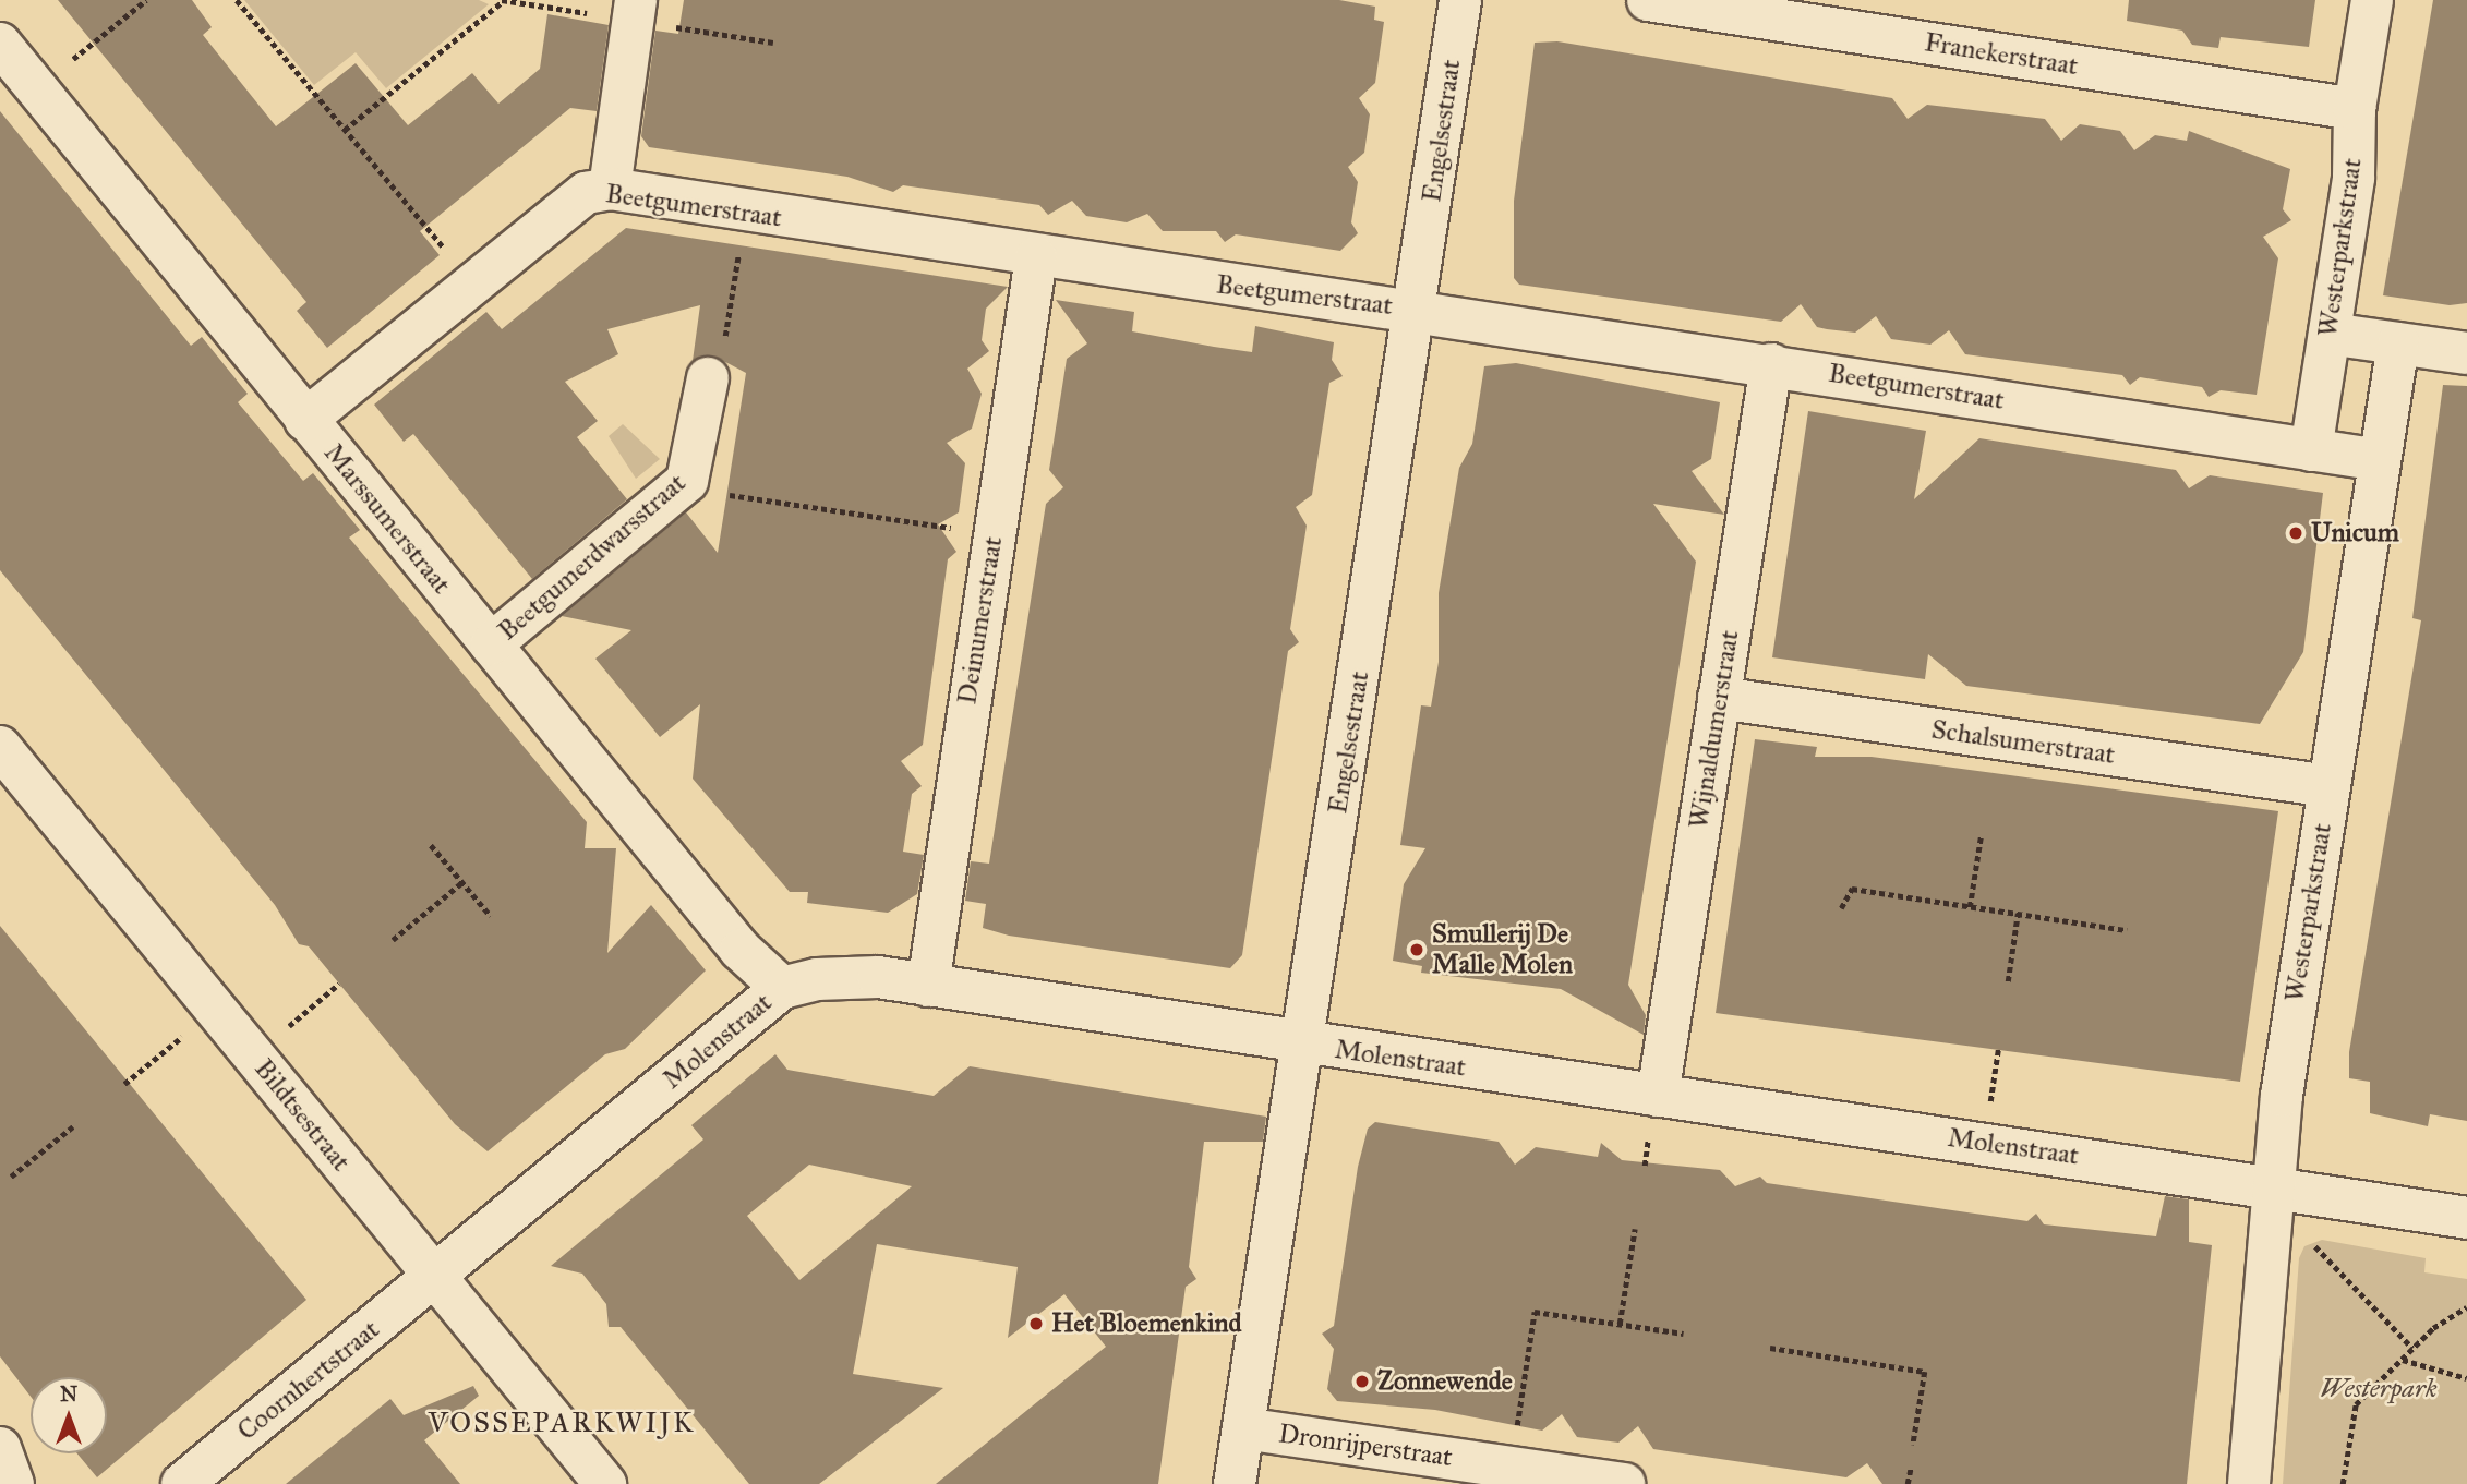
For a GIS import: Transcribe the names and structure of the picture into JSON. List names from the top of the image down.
{
  "streets": {
    "street": [
      "Franekerstraat",
      "Engelsestraat",
      "Beetgumerstraat",
      "Westerparkstraat",
      "Marssumerstraat",
      "Beetgumerdwarsstraat",
      "Deinumerstraat",
      "Wijnaldumerstraat",
      "Schalsumerstraat",
      "Molenstraat",
      "Bildtsestraat",
      "Coornhertstraat",
      "Dronrijperstraat"
    ]
  },
  "crossings": [
    ["Franekerstraat", "Westerparkstraat"],
    ["Engelsestraat", "Beetgumerstraat"],
    ["Engelsestraat", "Molenstraat"],
    ["Engelsestraat", "Dronrijperstraat"],
    ["Beetgumerstraat", "Westerparkstraat"],
    ["Beetgumerstraat", "Marssumerstraat"],
    ["Beetgumerstraat", "Deinumerstraat"],
    ["Beetgumerstraat", "Wijnaldumerstraat"],
    ["Westerparkstraat", "Schalsumerstraat"],
    ["Westerparkstraat", "Molenstraat"],
    ["Marssumerstraat", "Beetgumerdwarsstraat"],
    ["Marssumerstraat", "Molenstraat"],
    ["Deinumerstraat", "Molenstraat"],
    ["Wijnaldumerstraat", "Schalsumerstraat"],
    ["Wijnaldumerstraat", "Molenstraat"],
    ["Molenstraat", "Bildtsestraat"],
    ["Molenstraat", "Coornhertstraat"],
    ["Bildtsestraat", "Coornhertstraat"]
  ],
  "districts": ["VOSSEPARKWIJK"],
  "parks": ["Westerpark"],
  "places": [
    "Unicum",
    "Smullerij De Malle Molen",
    "Het Bloemenkind",
    "Zonnewende"
  ],
  "north": "top"
}
